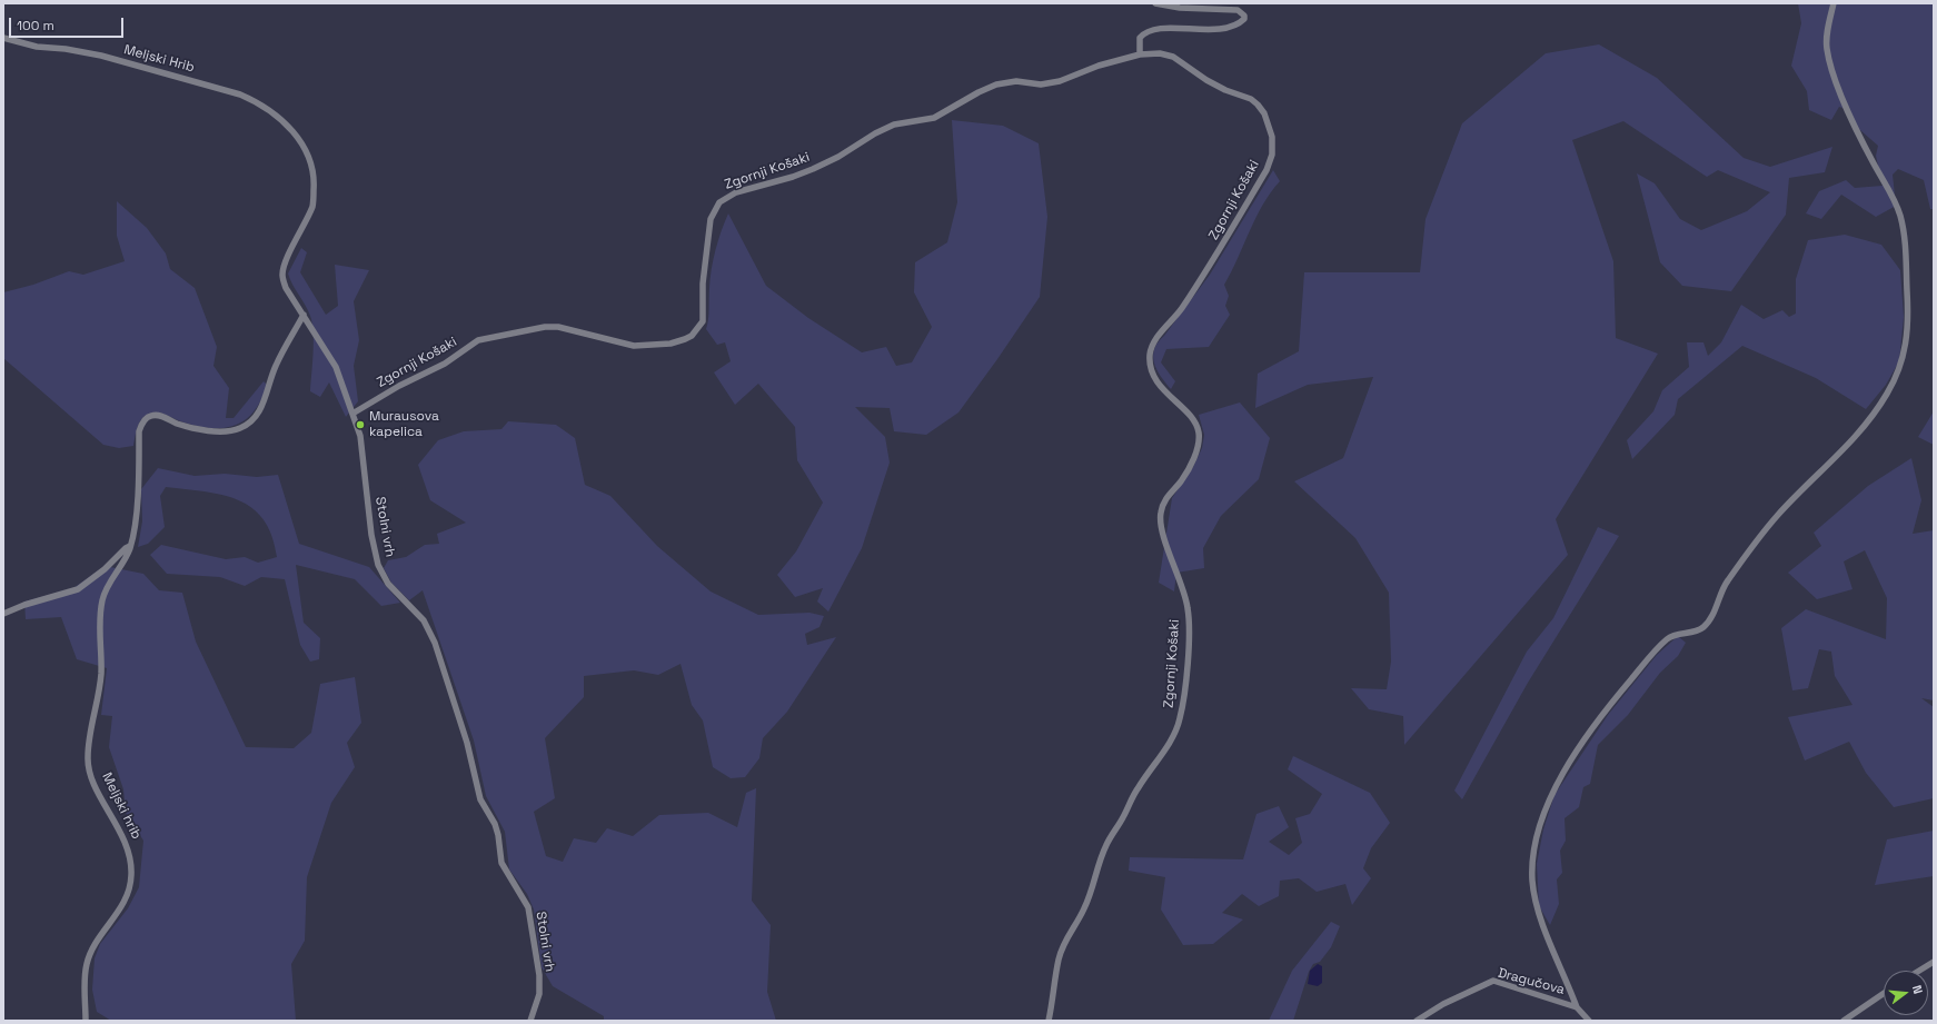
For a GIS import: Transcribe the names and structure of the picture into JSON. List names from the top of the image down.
{
  "streets": {
    "street": [
      "Meljski Hrib",
      "Zgornji Košaki",
      "Stolni vrh",
      "Meljski hrib",
      "Dragučova"
    ]
  },
  "crossings": [
    ["Meljski Hrib", "Stolni vrh"],
    ["Zgornji Košaki", "Stolni vrh"],
    ["Stolni vrh", "Meljski hrib"]
  ],
  "places": ["Murausova kapelica"],
  "scale_bar": "100 m",
  "north": "right"
}
